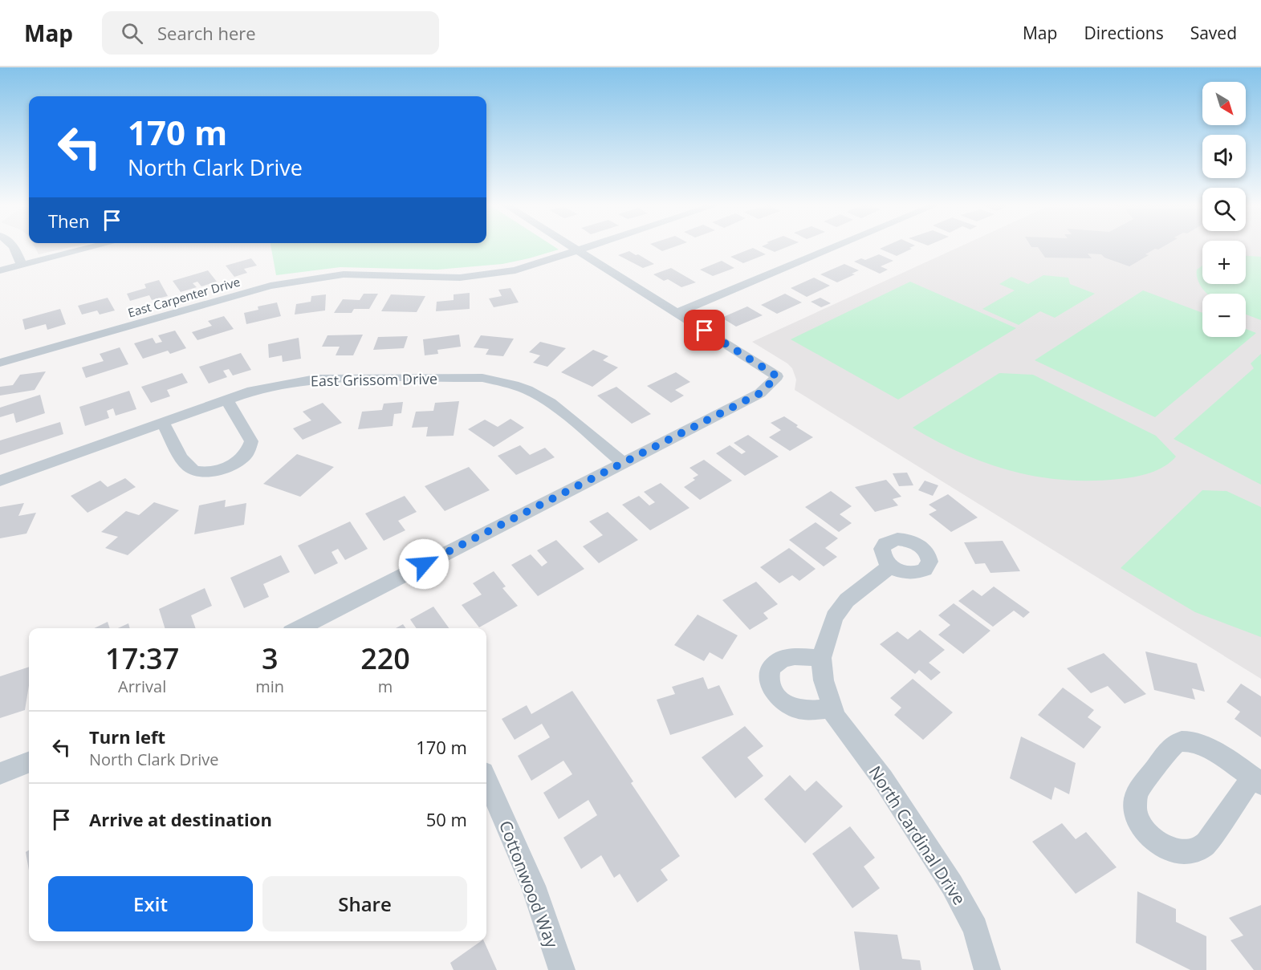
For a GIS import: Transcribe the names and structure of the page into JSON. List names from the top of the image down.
{
  "streets": {
    "street": [
      "East Carpenter Drive",
      "East Grissom Drive",
      "North Cardinal Drive",
      "Cottonwood Way"
    ]
  },
  "north": "bottom right",
  "page": {
    "header": "Map",
    "search": "Search here",
    "nav": ["Map", "Directions", "Saved"],
    "map_buttons": ["+", "−"],
    "turn": ["170 m", "North Clark Drive"],
    "then": "Then",
    "eta": [
      "17:37",
      "Arrival",
      "3",
      "min",
      "220",
      "m"
    ],
    "list": [
      {
        "name": "Turn left",
        "note": "North Clark Drive",
        "value": "170 m"
      },
      {
        "name": "Arrive at destination",
        "value": "50 m"
      }
    ],
    "buttons": ["Exit", "Share"]
  }
}
